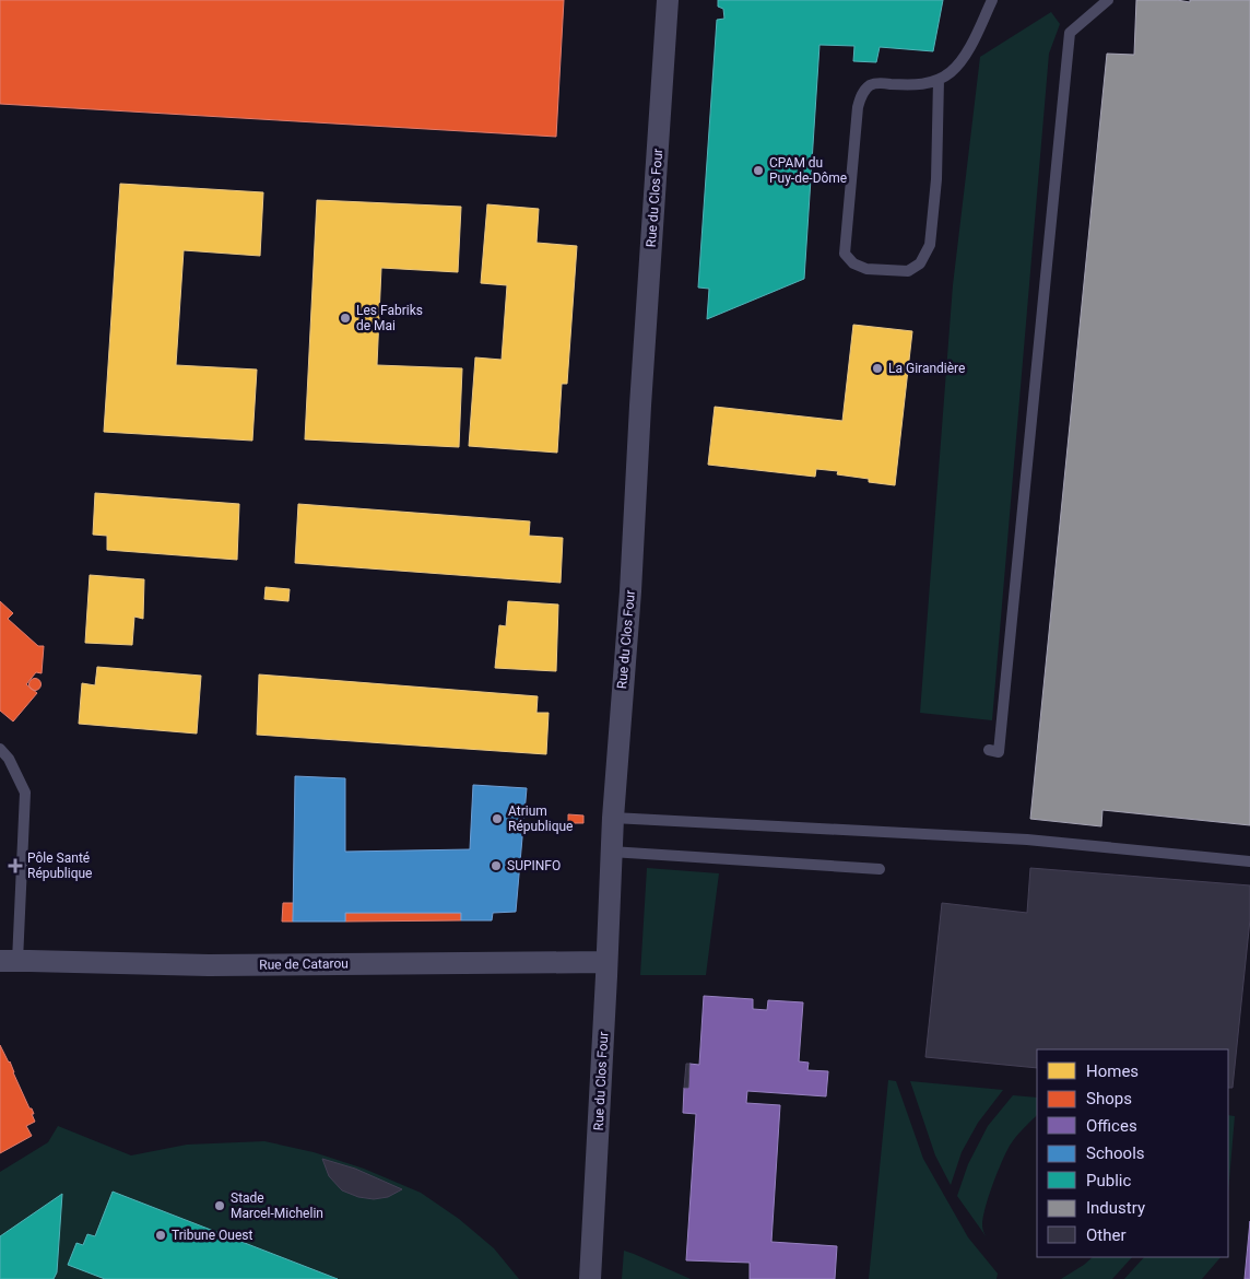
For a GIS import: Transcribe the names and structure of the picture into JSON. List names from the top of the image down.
{
  "streets": {
    "street": ["Rue du Clos Four", "Rue de Catarou"]
  },
  "crossings": [
    ["Rue du Clos Four", "Rue de Catarou"]
  ],
  "places": {
    "other": [
      "CPAM du Puy-de-Dôme",
      "Les Fabriks de Mai",
      "La Girandière",
      "Atrium République",
      "SUPINFO",
      "Stade Marcel-Michelin",
      "Tribune Ouest"
    ],
    "health": ["Pôle Santé République"]
  },
  "legend": [
    "Homes",
    "Shops",
    "Offices",
    "Schools",
    "Public",
    "Industry",
    "Other"
  ]
}
